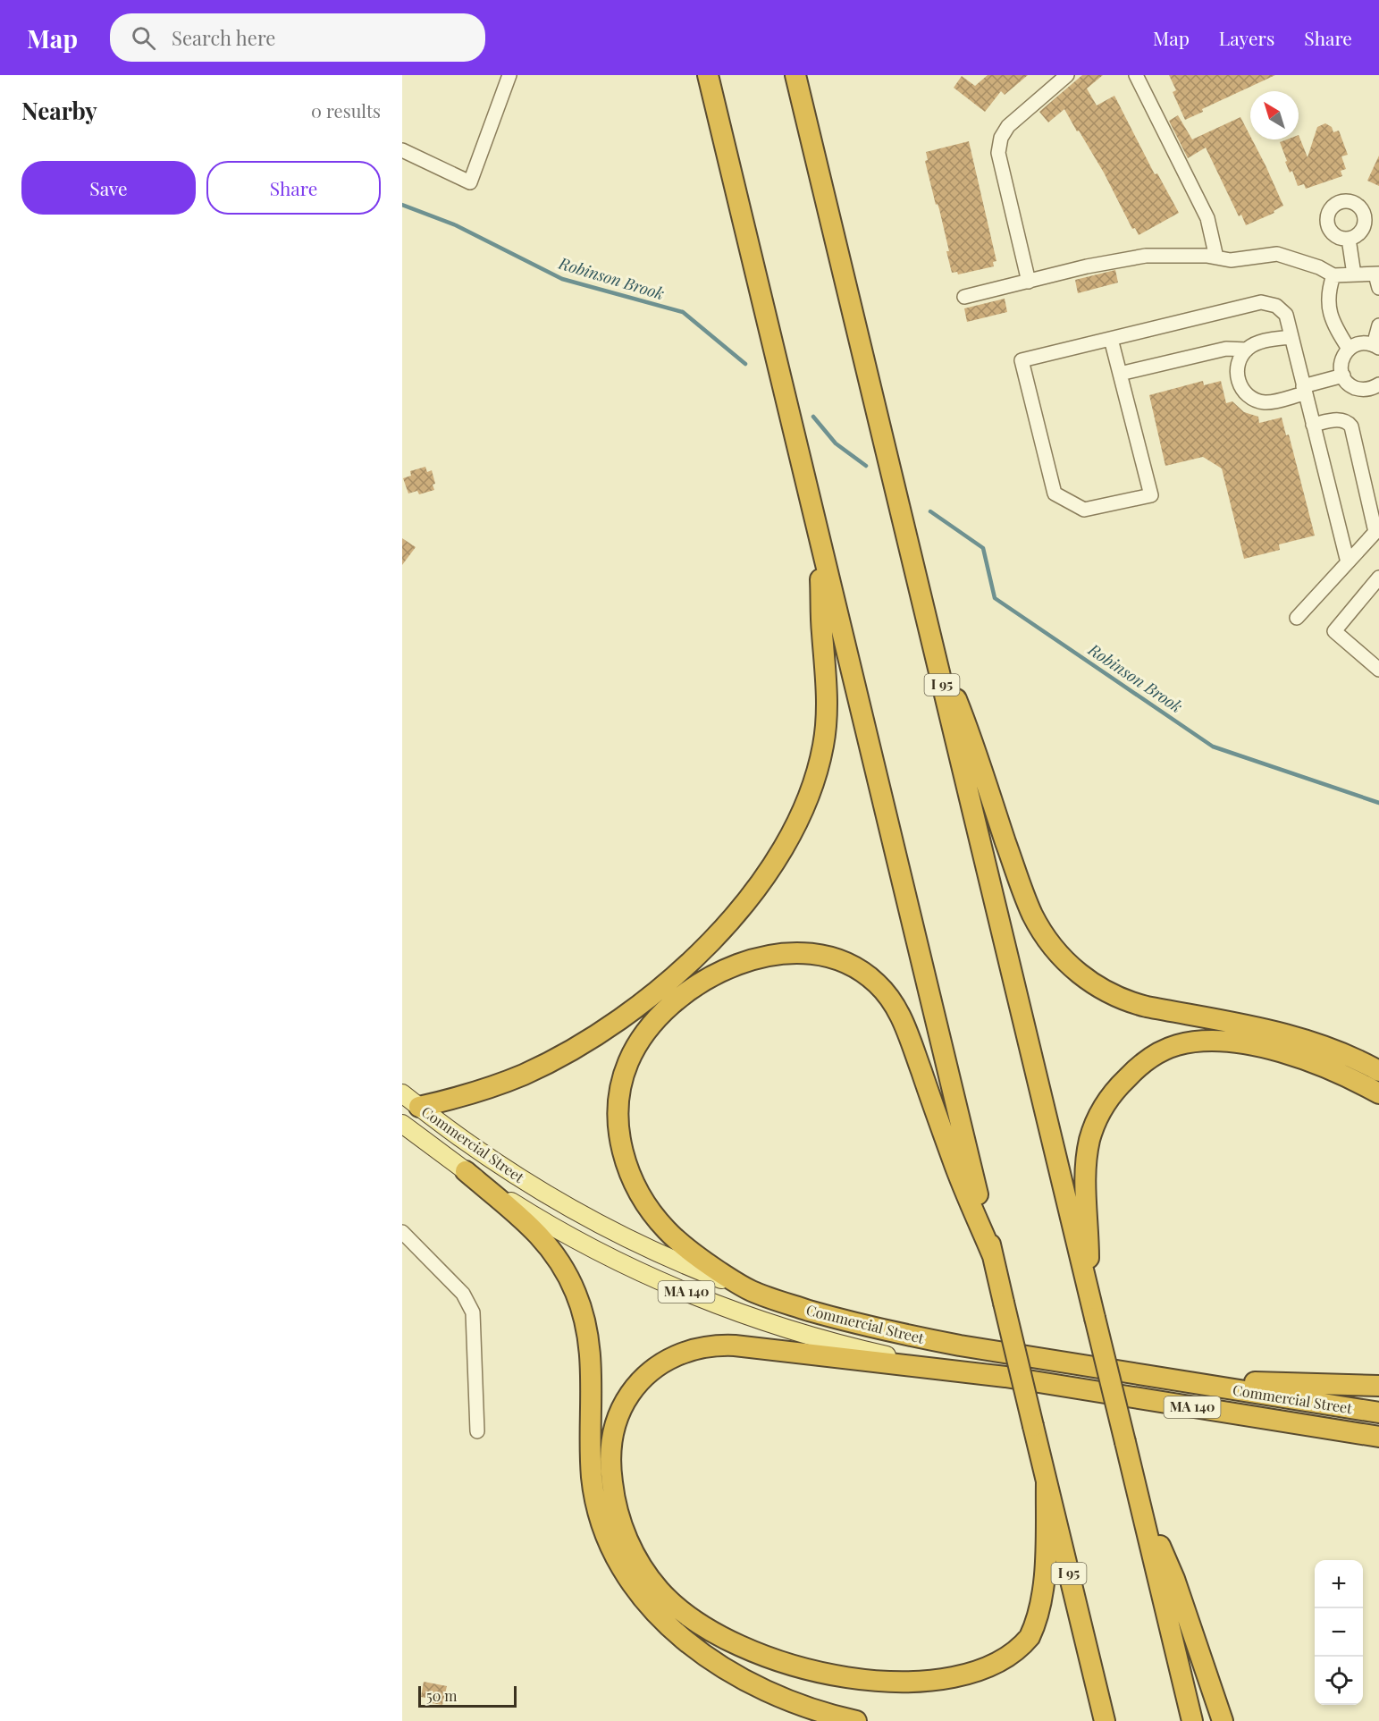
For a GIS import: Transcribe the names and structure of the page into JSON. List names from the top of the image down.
{
  "streets": {
    "highway": ["I 95", "Commercial Street", "MA 140"]
  },
  "water": ["Robinson Brook"],
  "scale_bar": "50 m",
  "north": "top left",
  "page": {
    "header": "Map",
    "search": "Search here",
    "nav": ["Map", "Layers", "Share"],
    "heading": ["Nearby", "0 results"],
    "buttons": ["Save", "Share"],
    "map_buttons": ["+", "−"],
    "scale": "50 m"
  }
}
